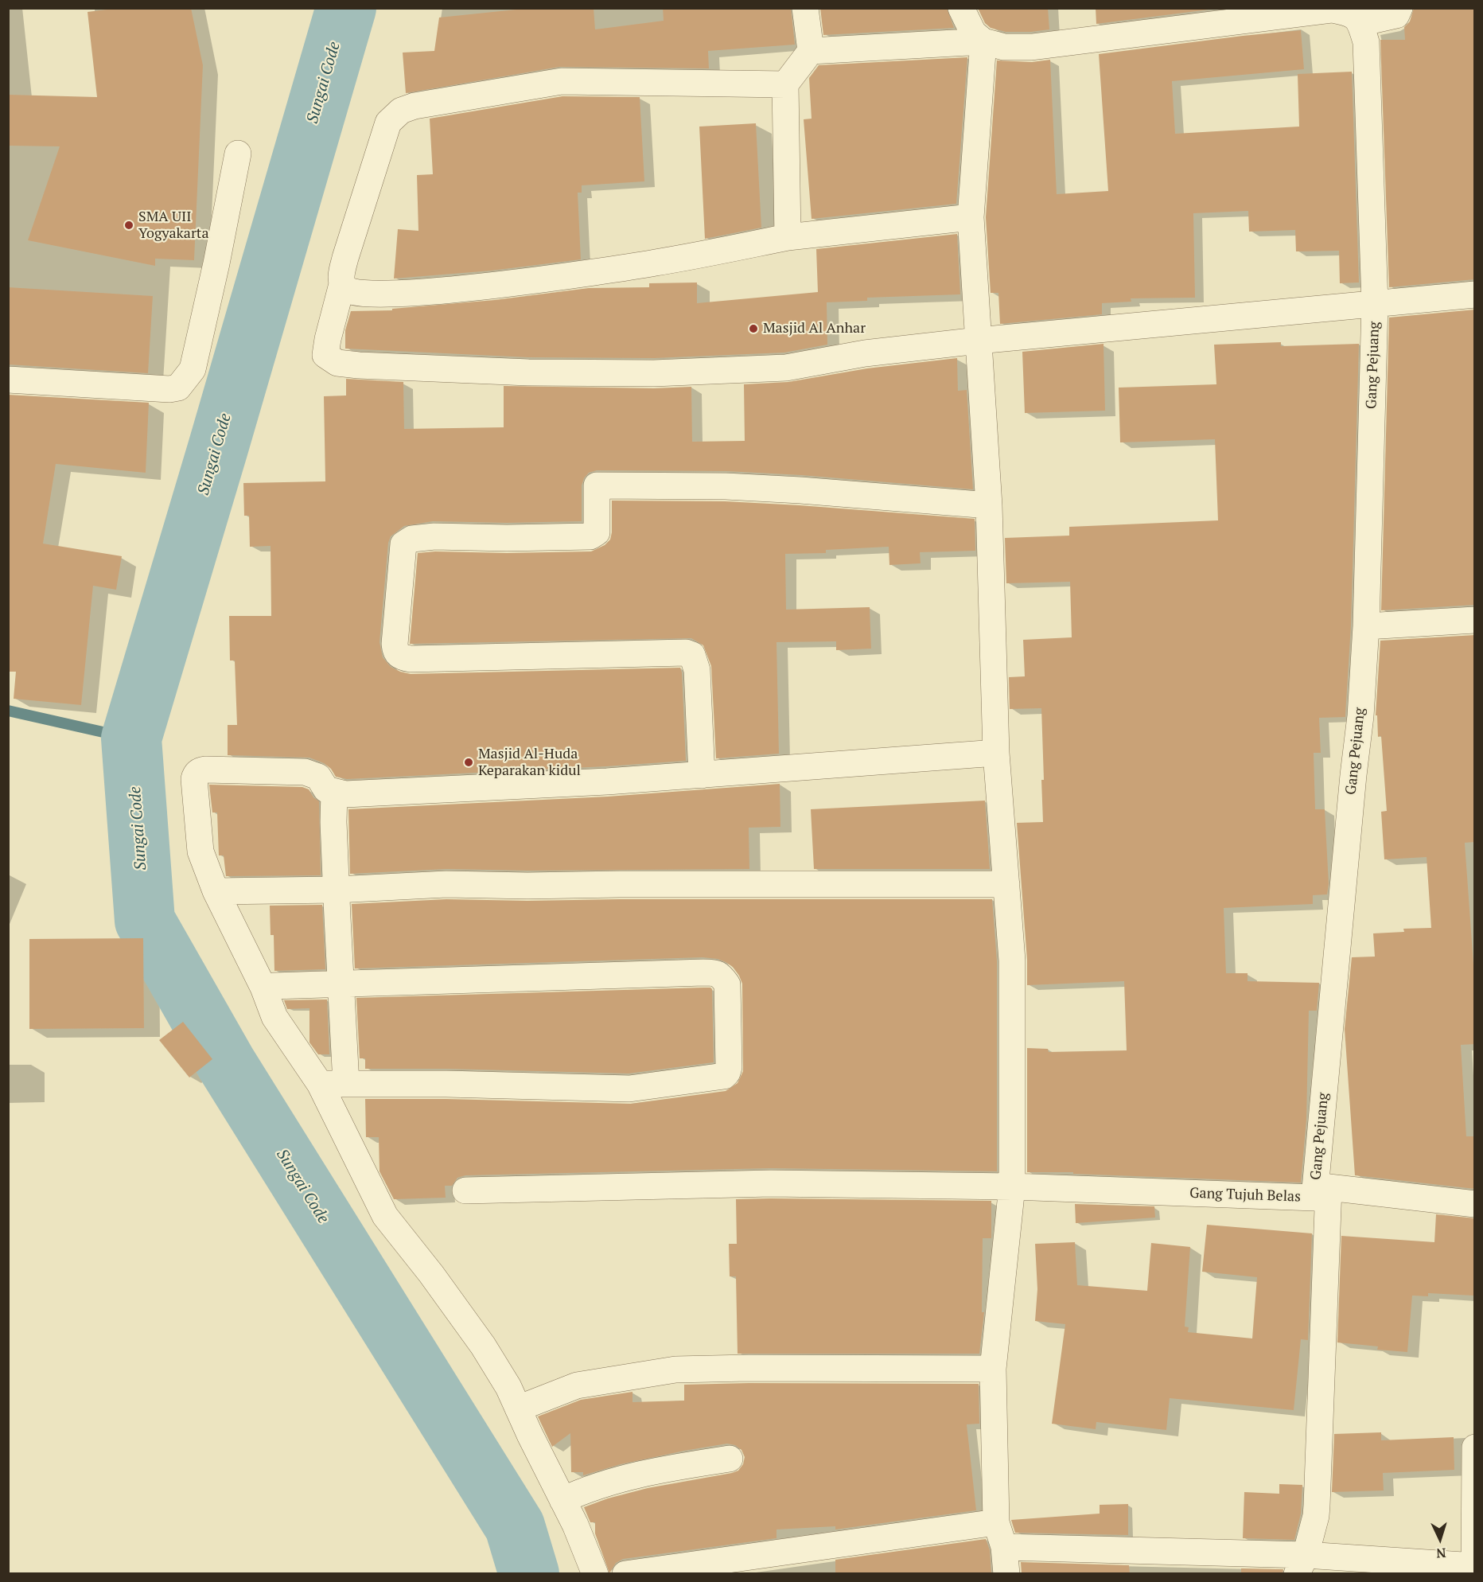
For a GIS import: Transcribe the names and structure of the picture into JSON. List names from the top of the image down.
{
  "streets": {
    "street": ["Gang Pejuang", "Gang Tujuh Belas"]
  },
  "crossings": [
    ["Gang Pejuang", "Gang Tujuh Belas"]
  ],
  "water": ["Sungai Code"],
  "places": ["SMA UII Yogyakarta", "Masjid Al Anhar", "Masjid Al-Huda Keparakan kidul"],
  "north": "bottom"
}
